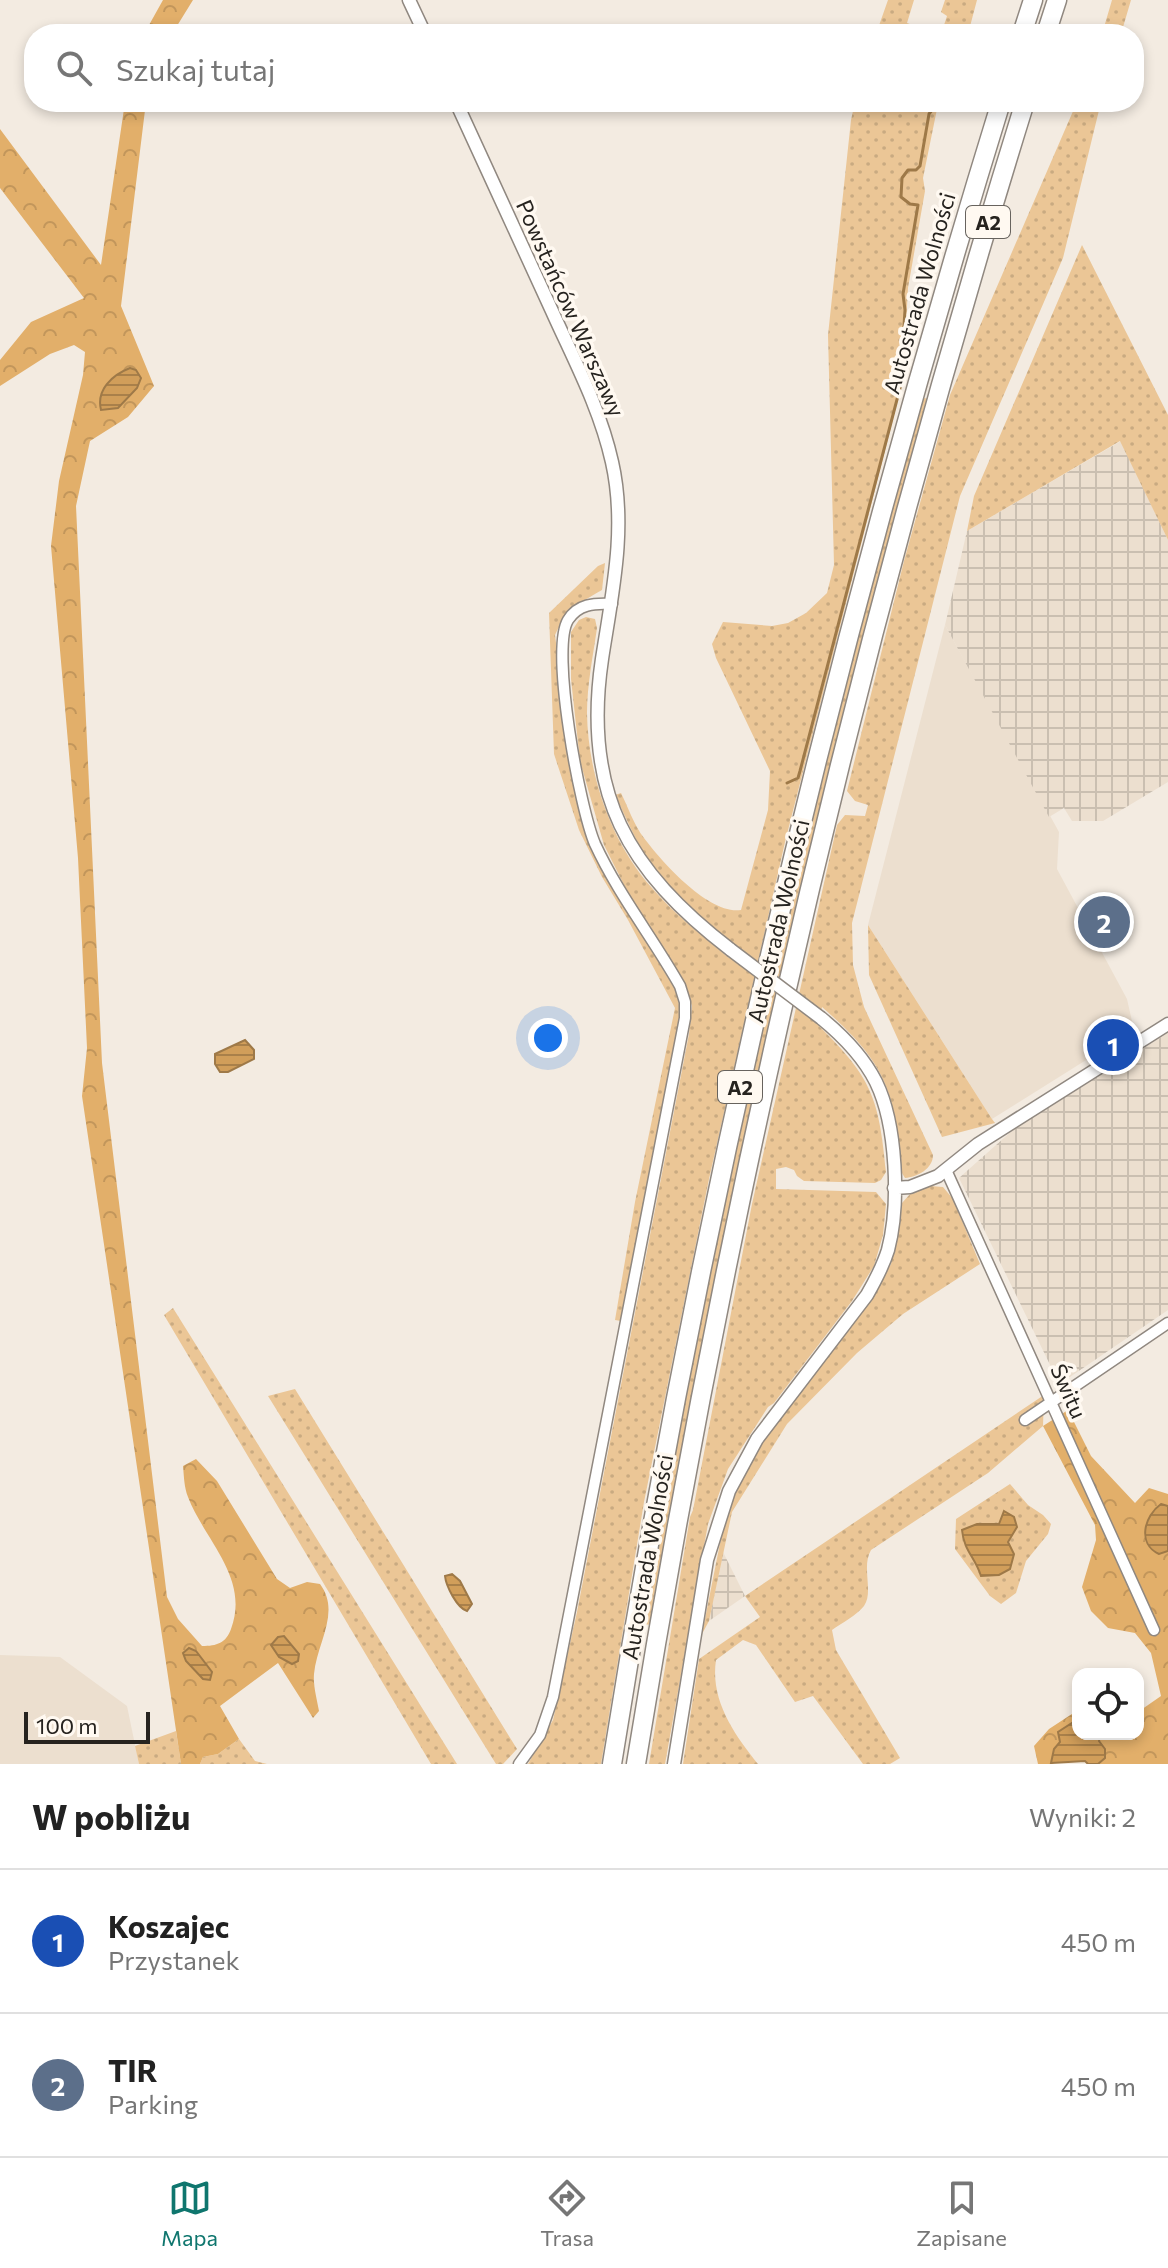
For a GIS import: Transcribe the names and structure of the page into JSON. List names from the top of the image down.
{
  "streets": {
    "highway": ["A2", "Autostrada Wolności"],
    "street": ["Powstańców Warszawy", "Świtu"]
  },
  "scale_bar": "100 m",
  "page": {
    "search": "Szukaj tutaj",
    "pins": ["2", "1"],
    "scale": "100 m",
    "heading": ["W pobliżu", "Wyniki: 2"],
    "list": [
      {
        "mark": "1",
        "name": "Koszajec",
        "note": "Przystanek",
        "value": "450 m"
      },
      {
        "mark": "2",
        "name": "TIR",
        "note": "Parking",
        "value": "450 m"
      }
    ],
    "nav": ["Mapa", "Trasa", "Zapisane"]
  }
}
